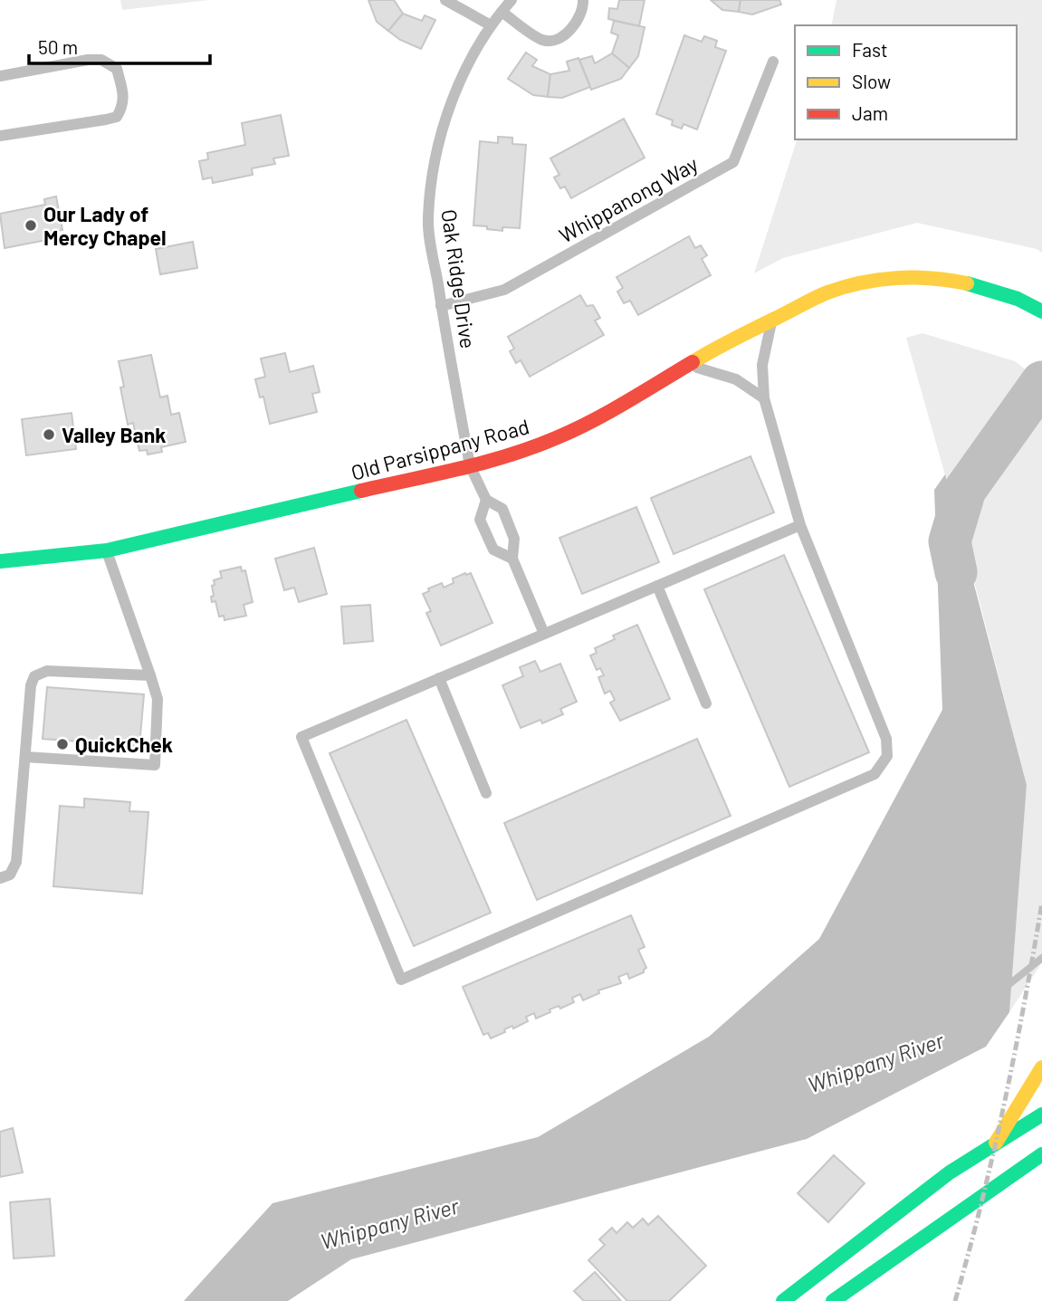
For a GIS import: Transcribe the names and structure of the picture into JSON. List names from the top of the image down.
{
  "streets": {
    "main road": ["Old Parsippany Road"],
    "lane": ["Whippanong Way", "Oak Ridge Drive"]
  },
  "crossings": [
    ["Whippanong Way", "Oak Ridge Drive"],
    ["Oak Ridge Drive", "Old Parsippany Road"]
  ],
  "water": ["Whippany River"],
  "places": ["Our Lady of Mercy Chapel", "Valley Bank", "QuickChek"],
  "legend": ["Fast", "Slow", "Jam"],
  "scale_bar": "50 m"
}
